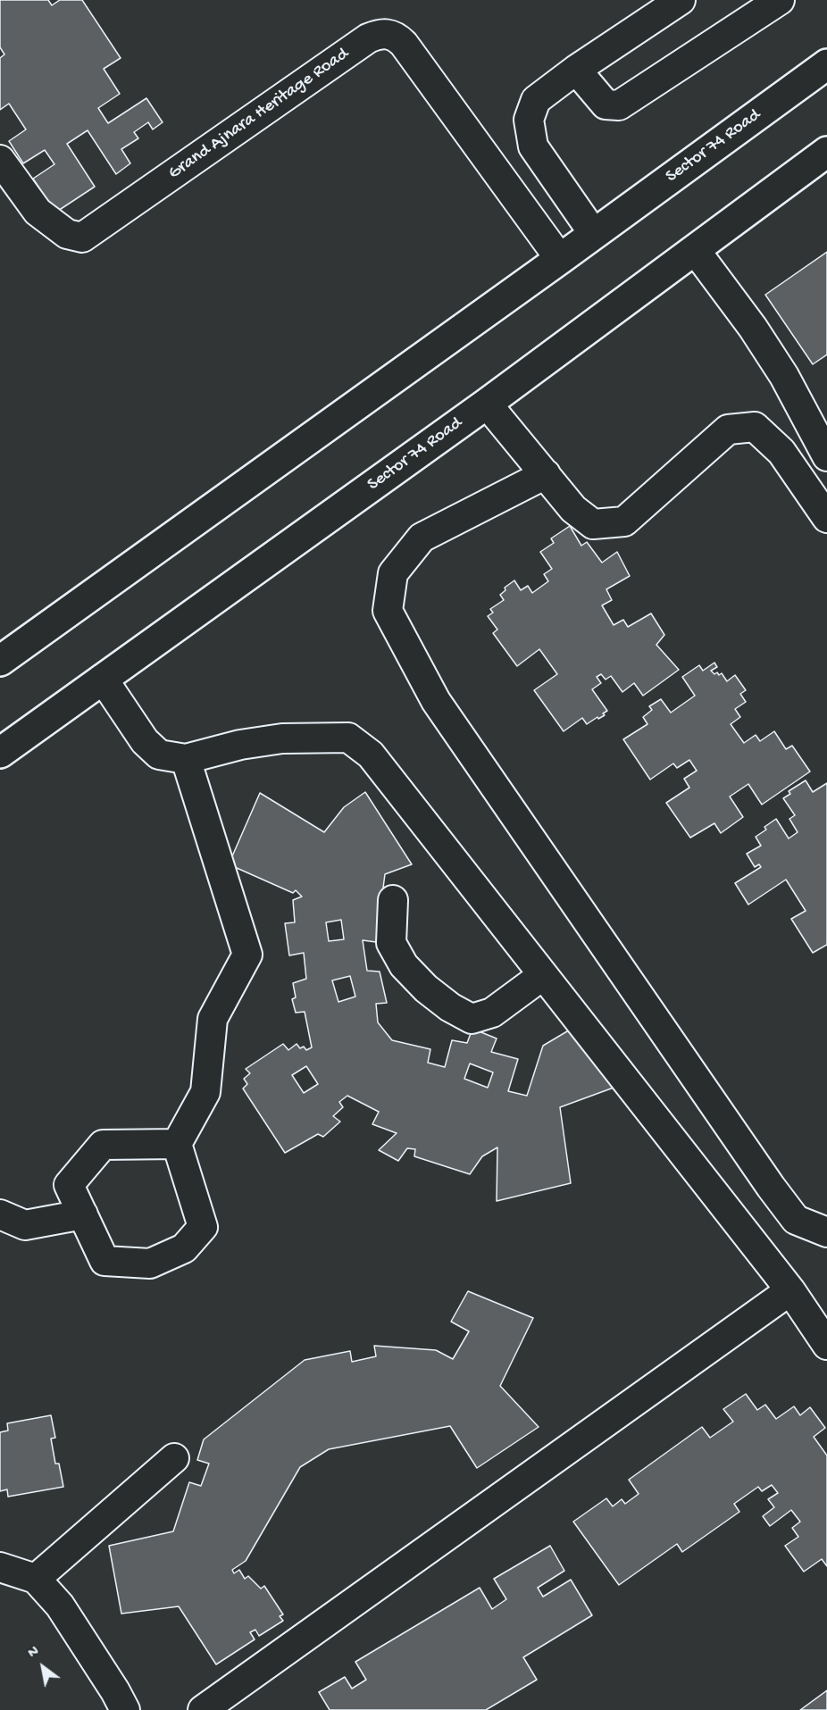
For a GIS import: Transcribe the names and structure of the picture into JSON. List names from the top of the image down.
{
  "streets": {
    "street": ["Grand Ajnara Heritage Road", "Sector 74 Road"]
  },
  "crossings": [
    ["Grand Ajnara Heritage Road", "Sector 74 Road"]
  ],
  "north": "top left"
}
